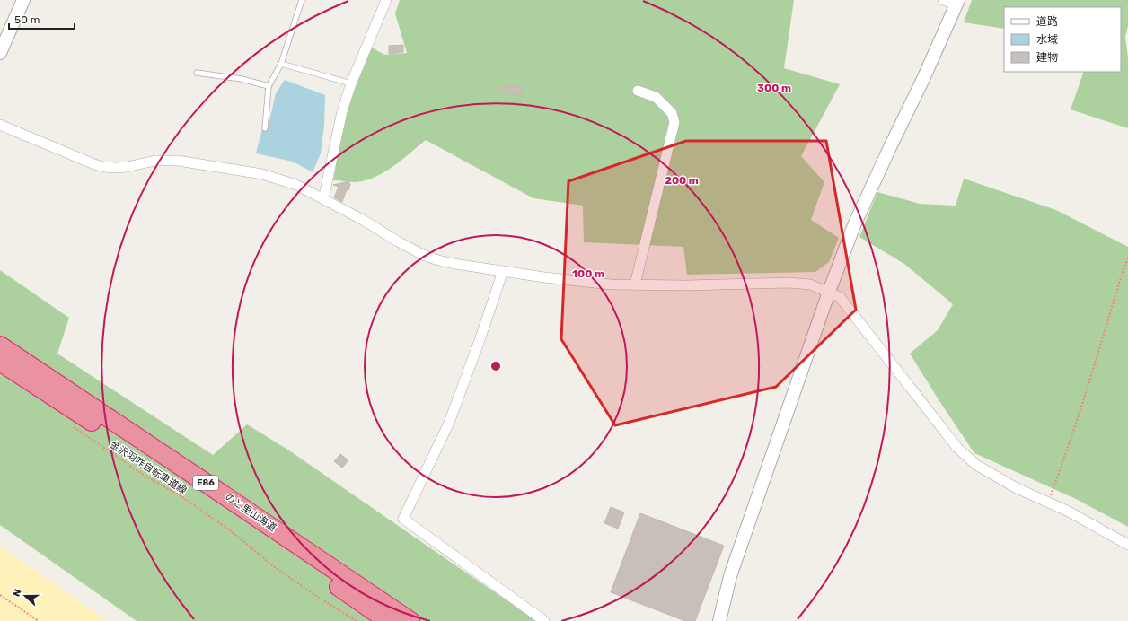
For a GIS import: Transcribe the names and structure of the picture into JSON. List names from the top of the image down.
{
  "streets": {
    "highway": ["E86", "のと里山海道"],
    "path": ["金沢羽咋自転車道線"]
  },
  "legend": ["道路", "水域", "建物"],
  "scale_bar": "50 m",
  "north": "left",
  "rings": ["300 m", "200 m", "100 m"]
}
